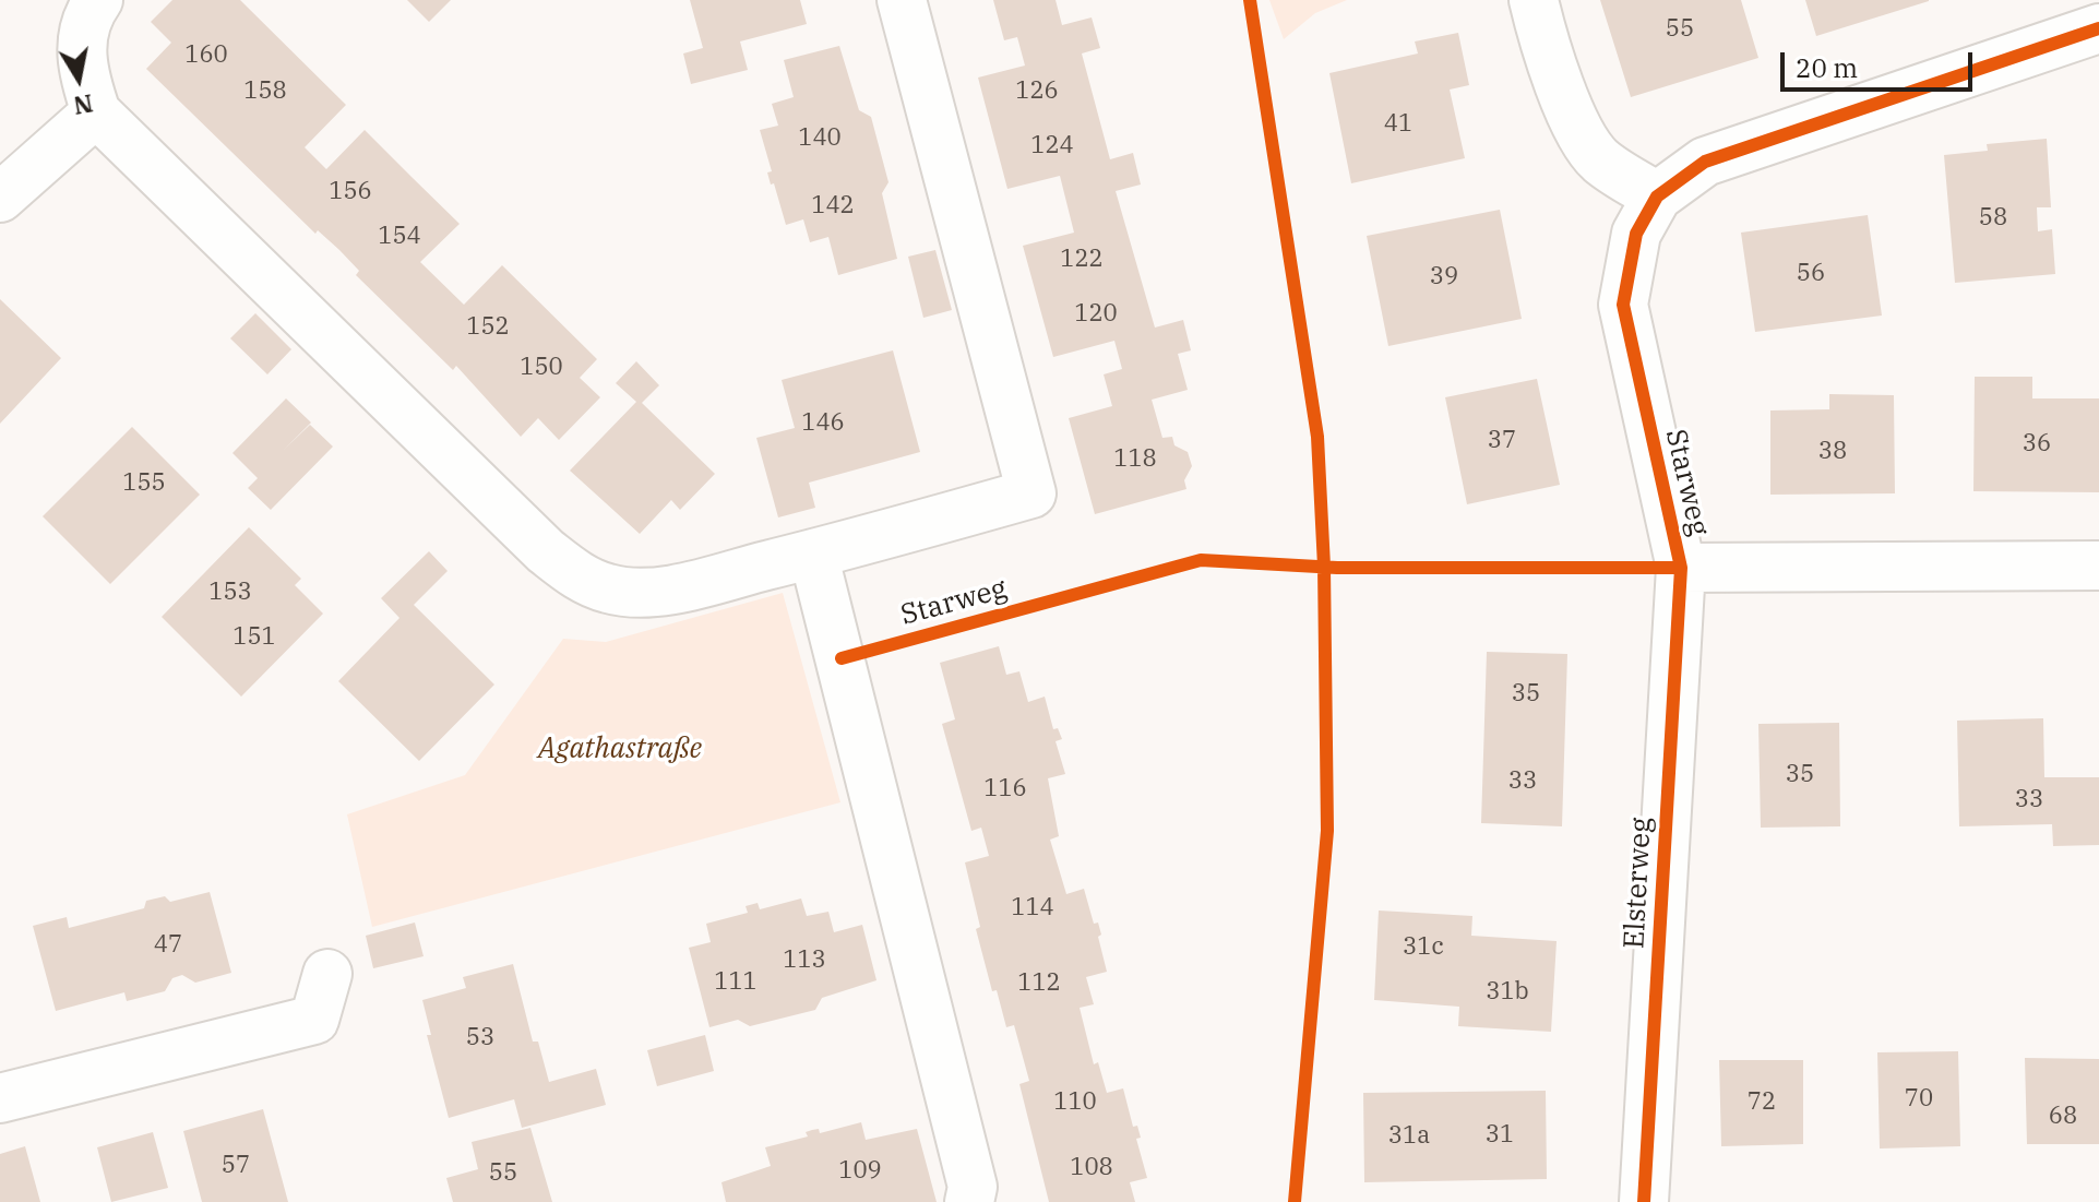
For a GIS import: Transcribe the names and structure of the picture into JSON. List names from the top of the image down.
{
  "streets": {
    "street": ["Starweg", "Elsterweg"]
  },
  "crossings": [
    ["Starweg", "Elsterweg"]
  ],
  "parks": ["Agathastraße"],
  "house_numbers": [
    "55",
    "160",
    "158",
    "126",
    "41",
    "140",
    "124",
    "156",
    "142",
    "58",
    "154",
    "122",
    "56",
    "39",
    "120",
    "152",
    "150",
    "146",
    "37",
    "36",
    "38",
    "118",
    "155",
    "153",
    "151",
    "35",
    "35",
    "33",
    "116",
    "33",
    "114",
    "47",
    "31c",
    "113",
    "111",
    "112",
    "31b",
    "53",
    "70",
    "110",
    "72",
    "68",
    "31",
    "31a",
    "57",
    "108",
    "109",
    "55"
  ],
  "scale_bar": "20 m",
  "north": "bottom"
}
